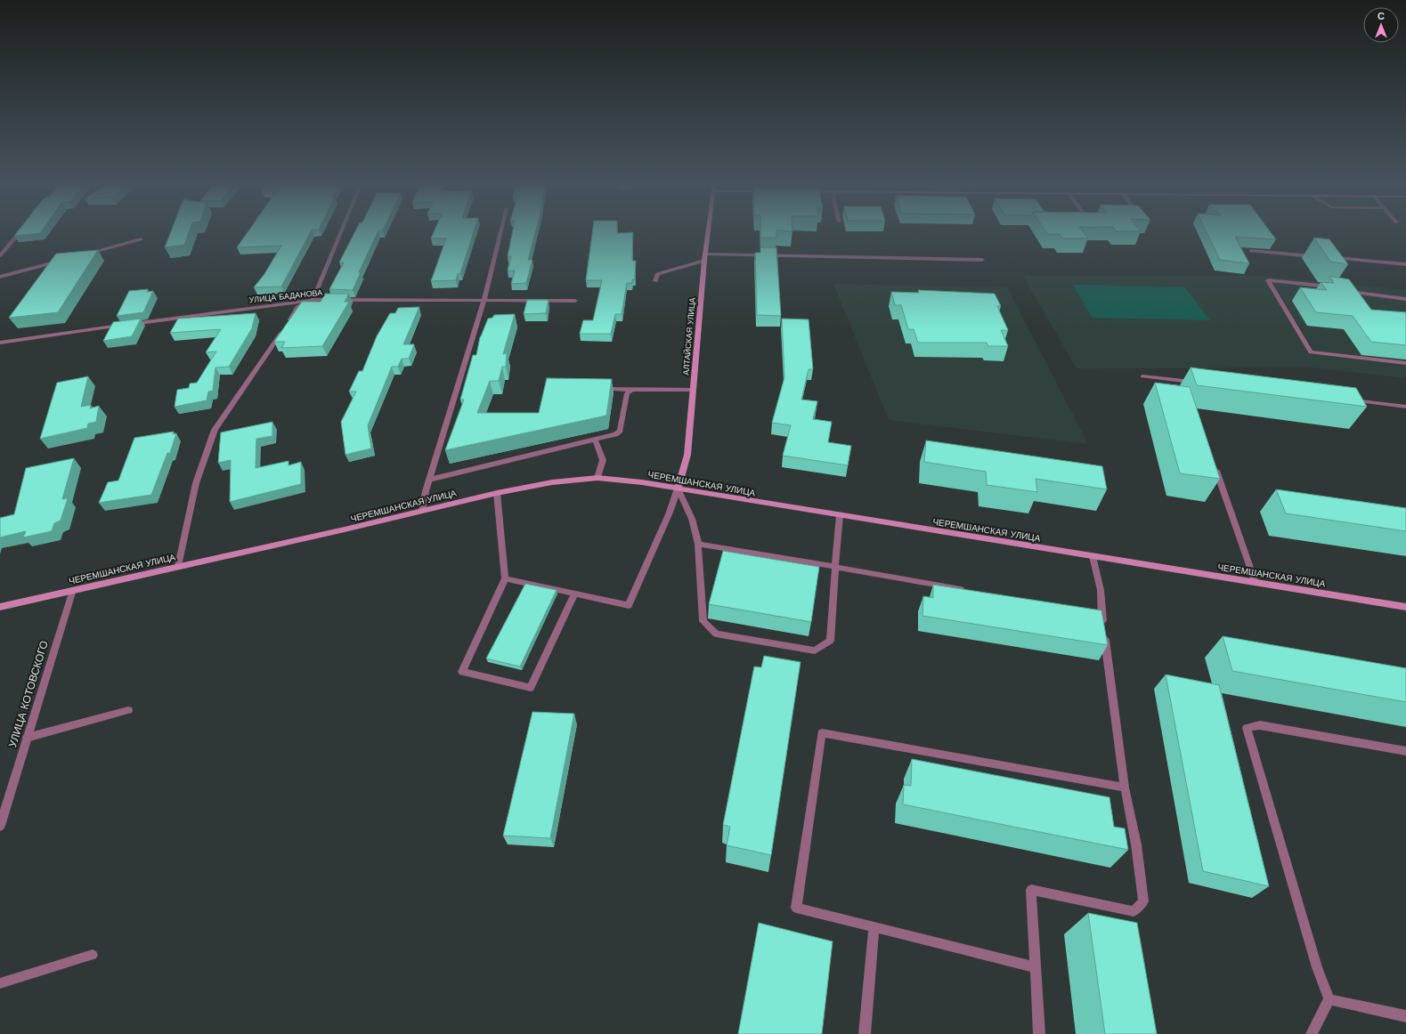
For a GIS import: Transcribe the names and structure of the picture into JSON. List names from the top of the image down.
{
  "streets": {
    "street": [
      "УЛИЦА БАДАНОВА",
      "АЛТАЙСКАЯ УЛИЦА",
      "ЧЕРЕМШАНСКАЯ УЛИЦА",
      "УЛИЦА КОТОВСКОГО"
    ]
  },
  "crossings": [
    ["АЛТАЙСКАЯ УЛИЦА", "ЧЕРЕМШАНСКАЯ УЛИЦА"],
    ["ЧЕРЕМШАНСКАЯ УЛИЦА", "УЛИЦА КОТОВСКОГО"]
  ],
  "north": "top"
}
